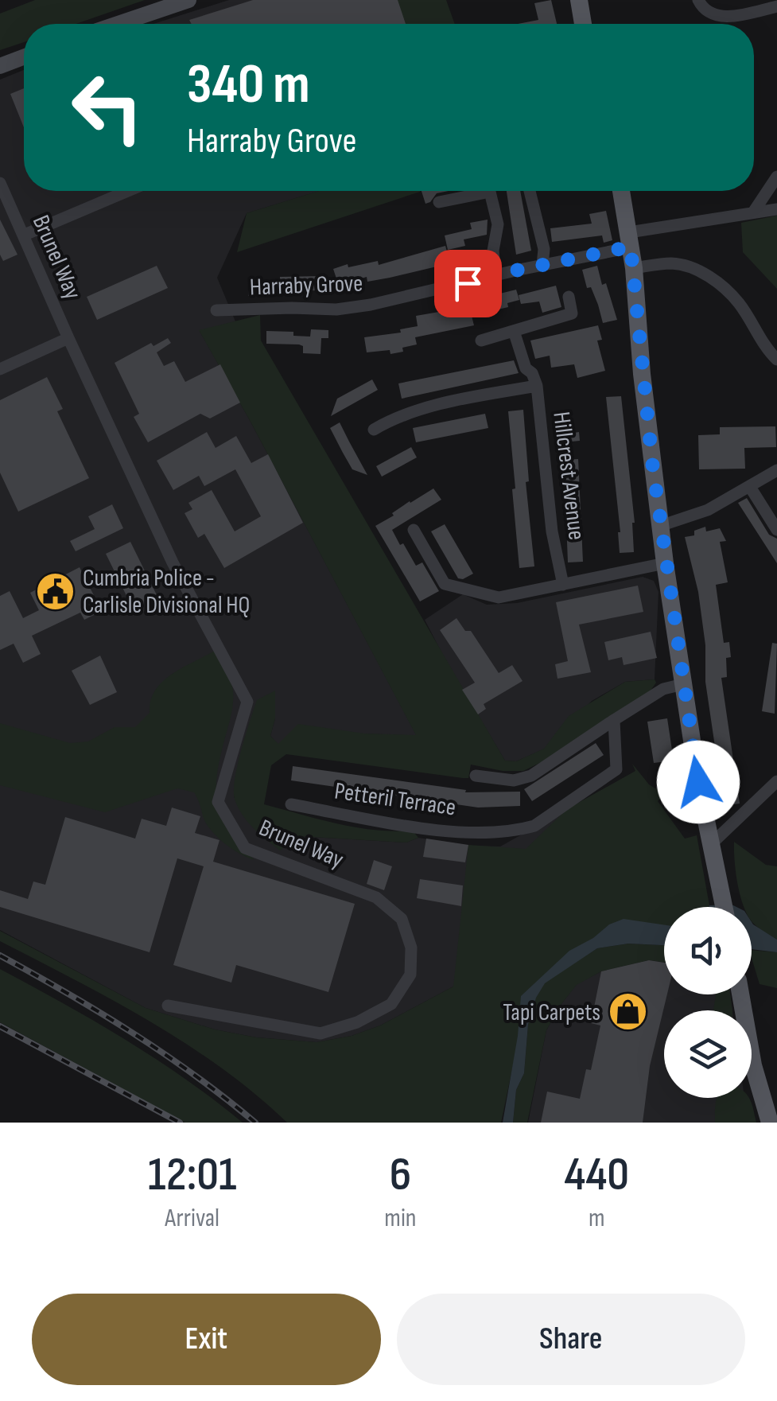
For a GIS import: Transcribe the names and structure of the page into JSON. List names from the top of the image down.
{
  "streets": {
    "street": [
      "Brunel Way",
      "Harraby Grove",
      "Hillcrest Avenue",
      "Petteril Terrace"
    ]
  },
  "places": {
    "public building": ["Cumbria Police - Carlisle Divisional HQ"],
    "shop": ["Tapi Carpets"]
  },
  "page": {
    "turn": ["340 m", "Harraby Grove"],
    "eta": [
      "12:01",
      "Arrival",
      "6",
      "min",
      "440",
      "m"
    ],
    "buttons": ["Exit", "Share"]
  }
}
